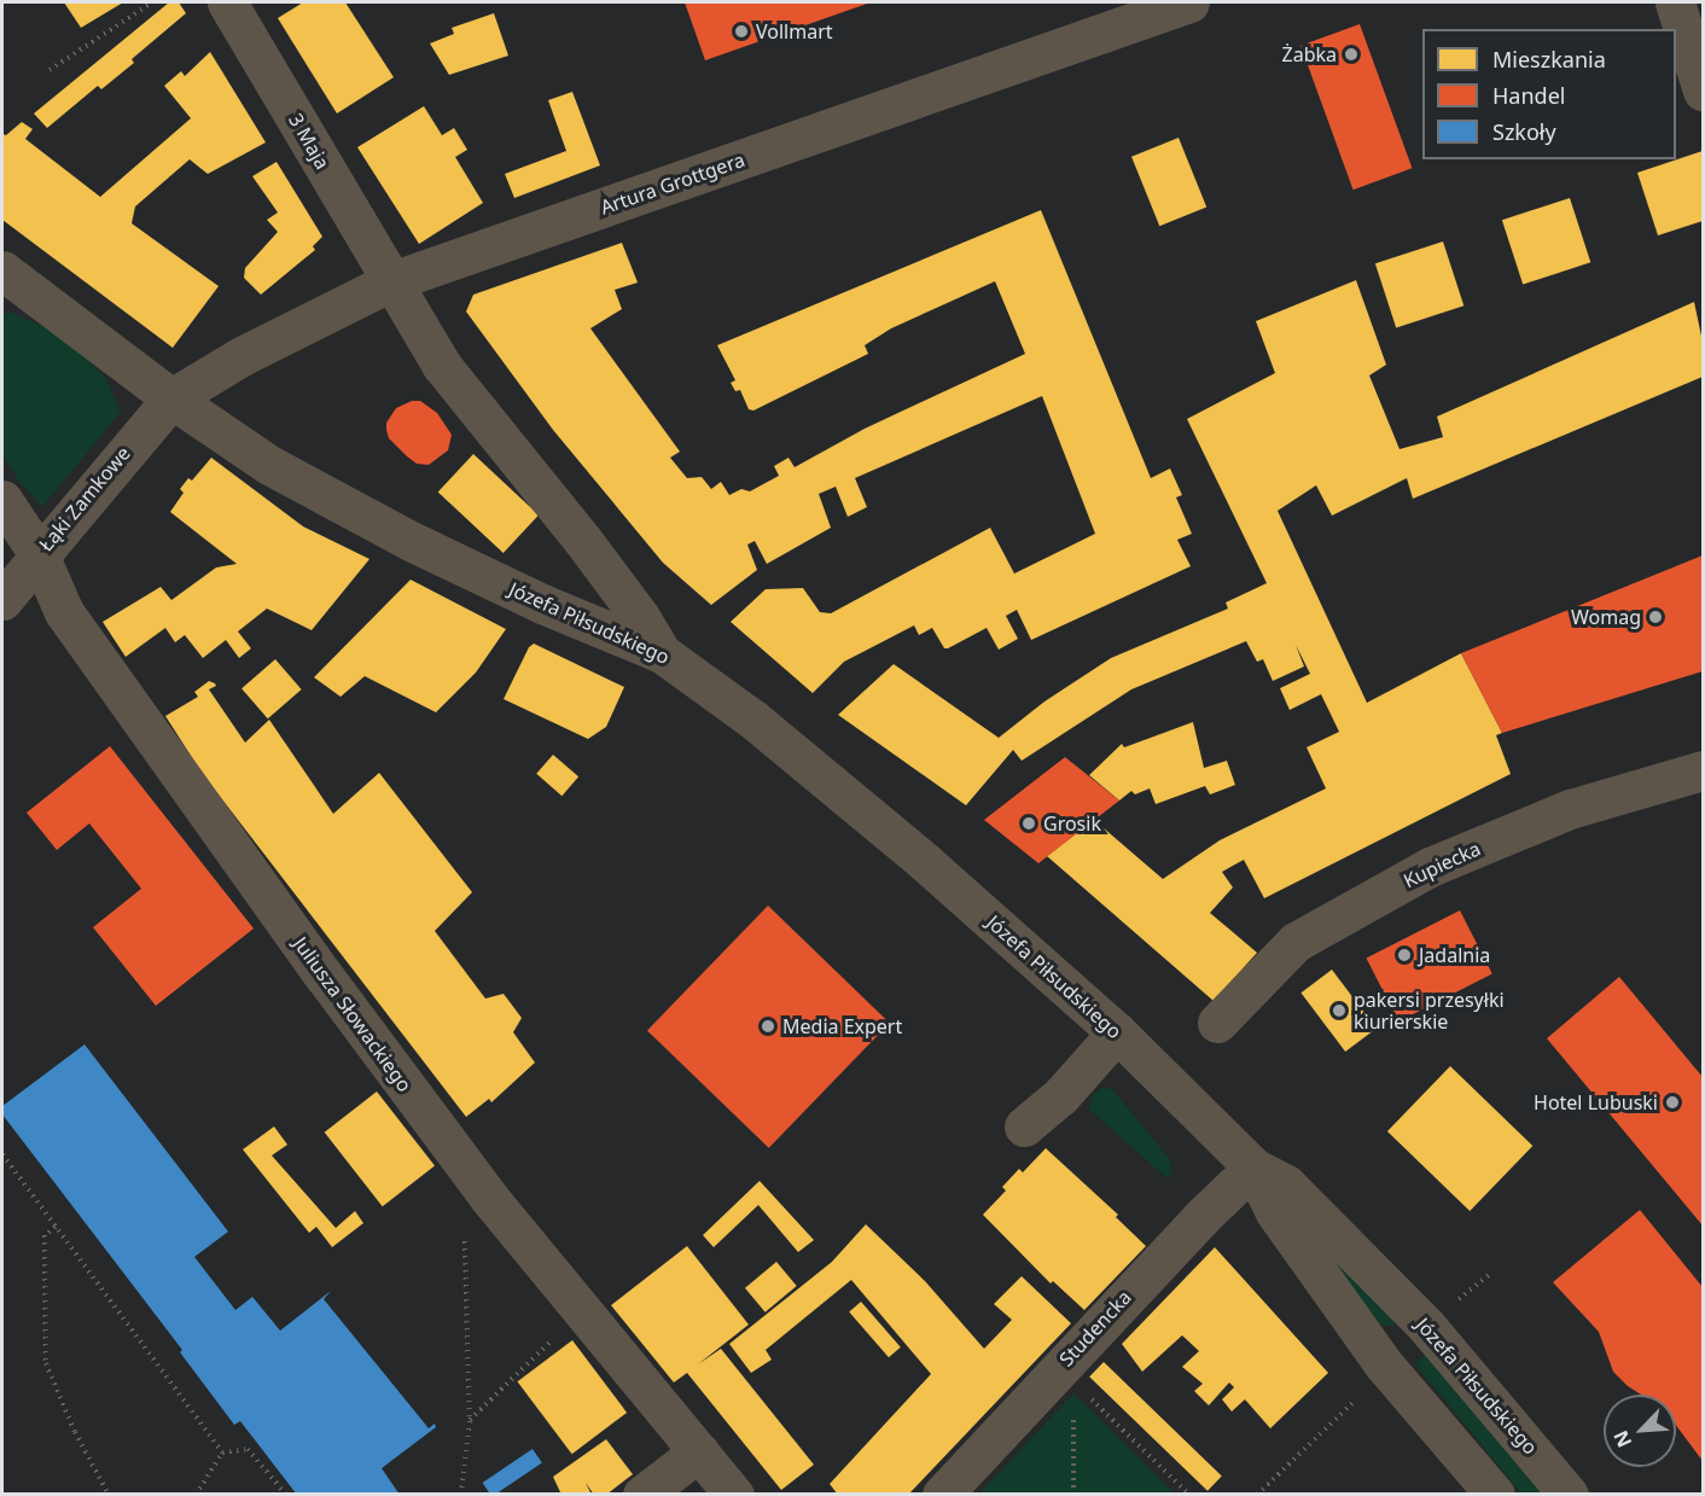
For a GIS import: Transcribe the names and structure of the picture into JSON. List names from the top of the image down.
{
  "streets": {
    "street": [
      "3 Maja",
      "Artura Grottgera",
      "Łąki Zamkowe",
      "Józefa Piłsudskiego",
      "Kupiecka",
      "Juliusza Słowackiego",
      "Studencka"
    ]
  },
  "crossings": [
    ["3 Maja", "Artura Grottgera"],
    ["3 Maja", "Józefa Piłsudskiego"],
    ["Artura Grottgera", "Łąki Zamkowe"],
    ["Artura Grottgera", "Józefa Piłsudskiego"],
    ["Łąki Zamkowe", "Józefa Piłsudskiego"],
    ["Łąki Zamkowe", "Juliusza Słowackiego"],
    ["Józefa Piłsudskiego", "Studencka"]
  ],
  "places": [
    "Vollmart",
    "Żabka",
    "Womag",
    "Grosik",
    "Jadalnia",
    "pakersi przesyłki kiurierskie",
    "Media Expert",
    "Hotel Lubuski"
  ],
  "legend": ["Mieszkania", "Handel", "Szkoły"],
  "north": "bottom left"
}
